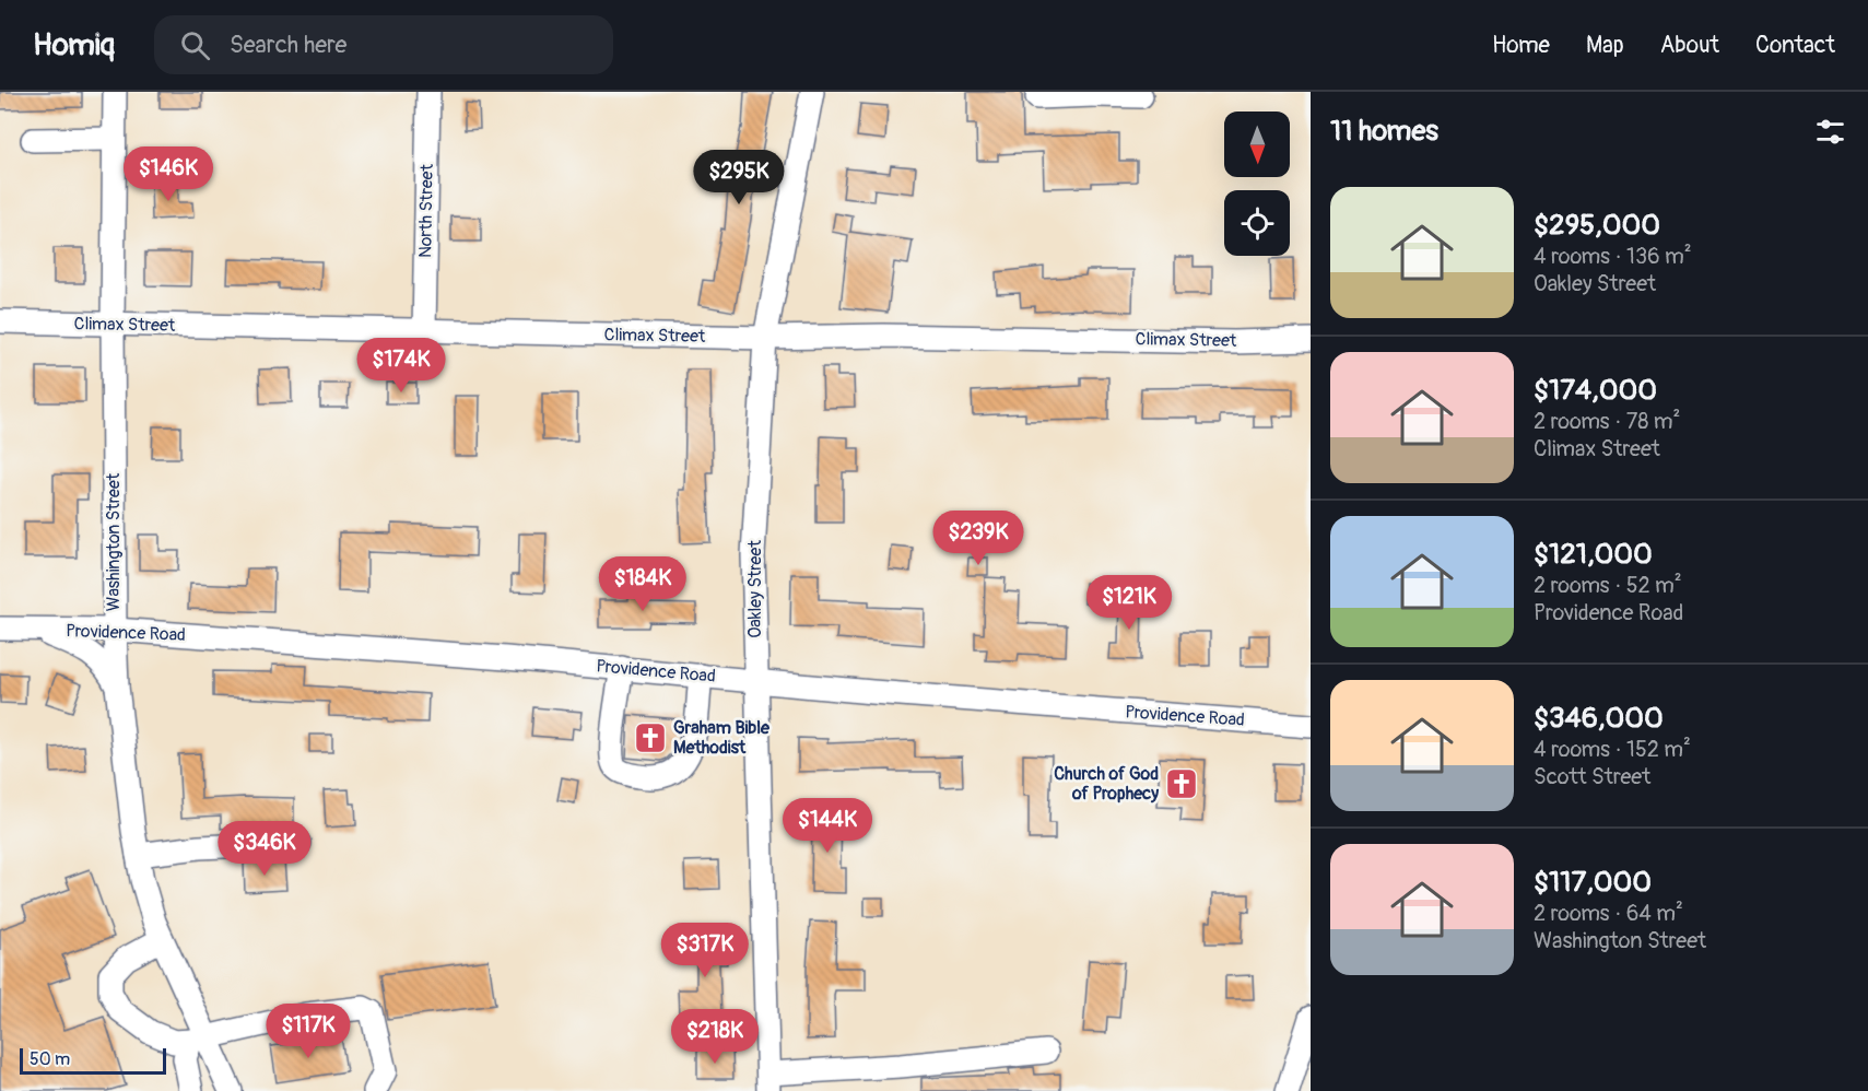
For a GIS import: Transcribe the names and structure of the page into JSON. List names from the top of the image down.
{
  "streets": {
    "street": [
      "North Street",
      "Climax Street",
      "Washington Street",
      "Oakley Street",
      "Providence Road"
    ]
  },
  "crossings": [
    ["North Street", "Climax Street"],
    ["Climax Street", "Washington Street"],
    ["Climax Street", "Oakley Street"],
    ["Washington Street", "Providence Road"],
    ["Oakley Street", "Providence Road"]
  ],
  "places": {
    "church": ["Graham Bible Methodist", "Church of God of Prophecy"]
  },
  "scale_bar": "50 m",
  "north": "bottom",
  "page": {
    "header": "Homiq",
    "search": "Search here",
    "nav": [
      "Home",
      "Map",
      "About",
      "Contact"
    ],
    "heading": "11 homes",
    "price": [
      "$146K",
      "$295K",
      "$174K",
      "$239K",
      "$184K",
      "$121K",
      "$144K",
      "$346K",
      "$317K",
      "$117K",
      "$218K"
    ],
    "list": [
      {
        "name": "$295,000",
        "note": "4 rooms · 136 m² · Oakley Street"
      },
      {
        "name": "$174,000",
        "note": "2 rooms · 78 m² · Climax Street"
      },
      {
        "name": "$121,000",
        "note": "2 rooms · 52 m² · Providence Road"
      },
      {
        "name": "$346,000",
        "note": "4 rooms · 152 m² · Scott Street"
      },
      {
        "name": "$117,000",
        "note": "2 rooms · 64 m² · Washington Street"
      }
    ],
    "scale": "50 m"
  }
}
